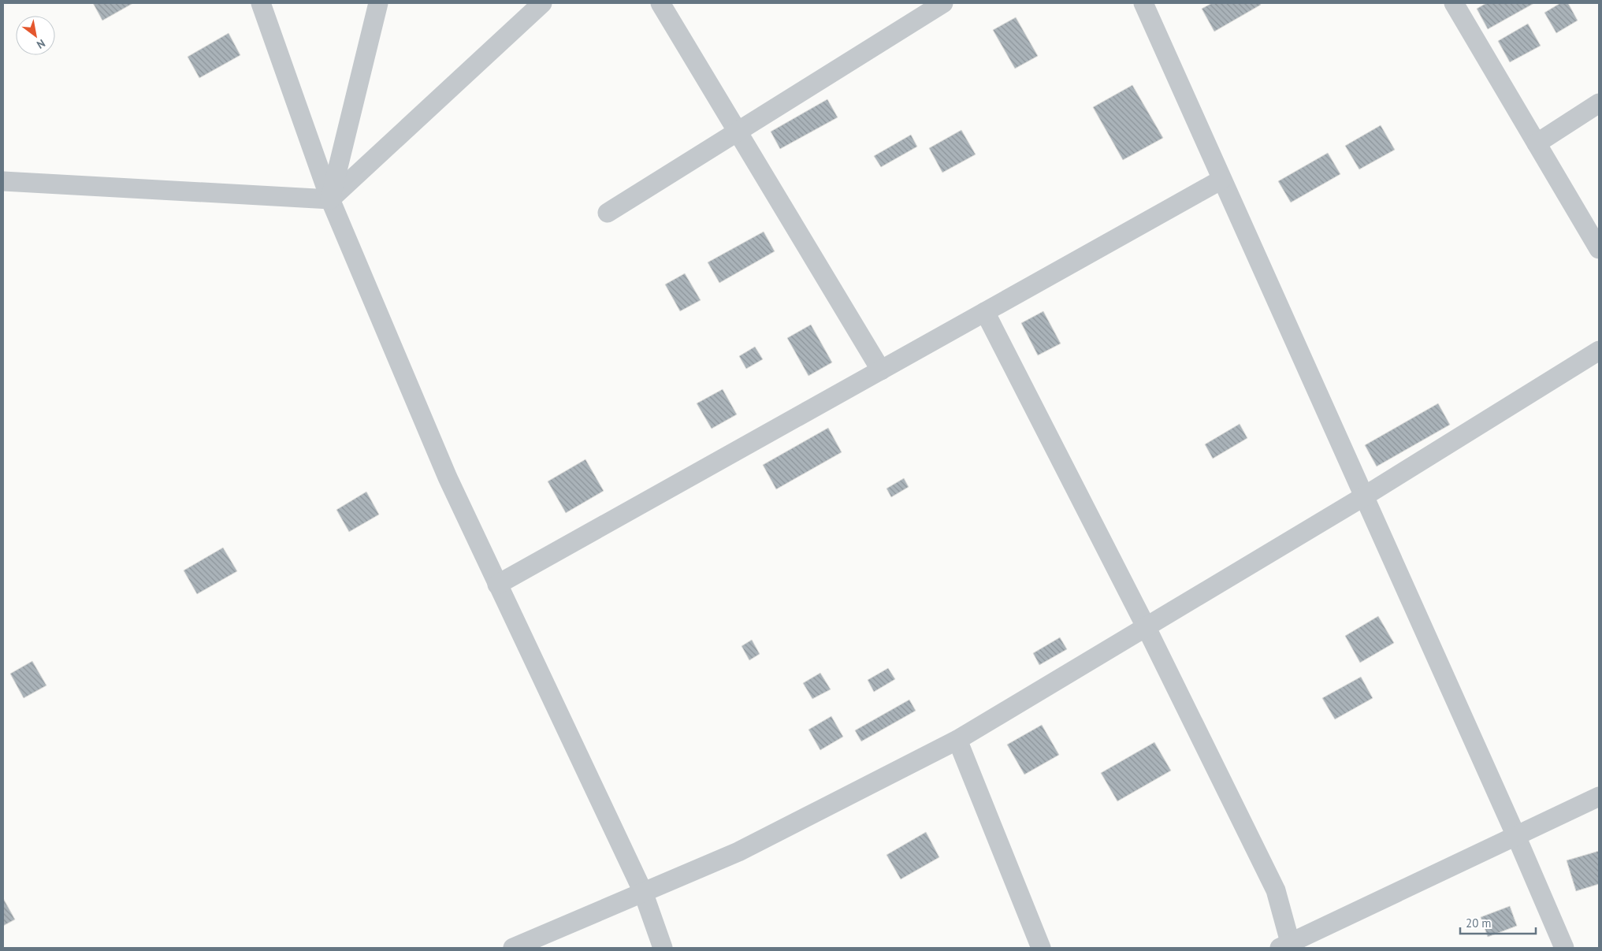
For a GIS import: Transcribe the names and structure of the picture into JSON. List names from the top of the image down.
{
  "scale_bar": "20 m",
  "north": "bottom right"
}
